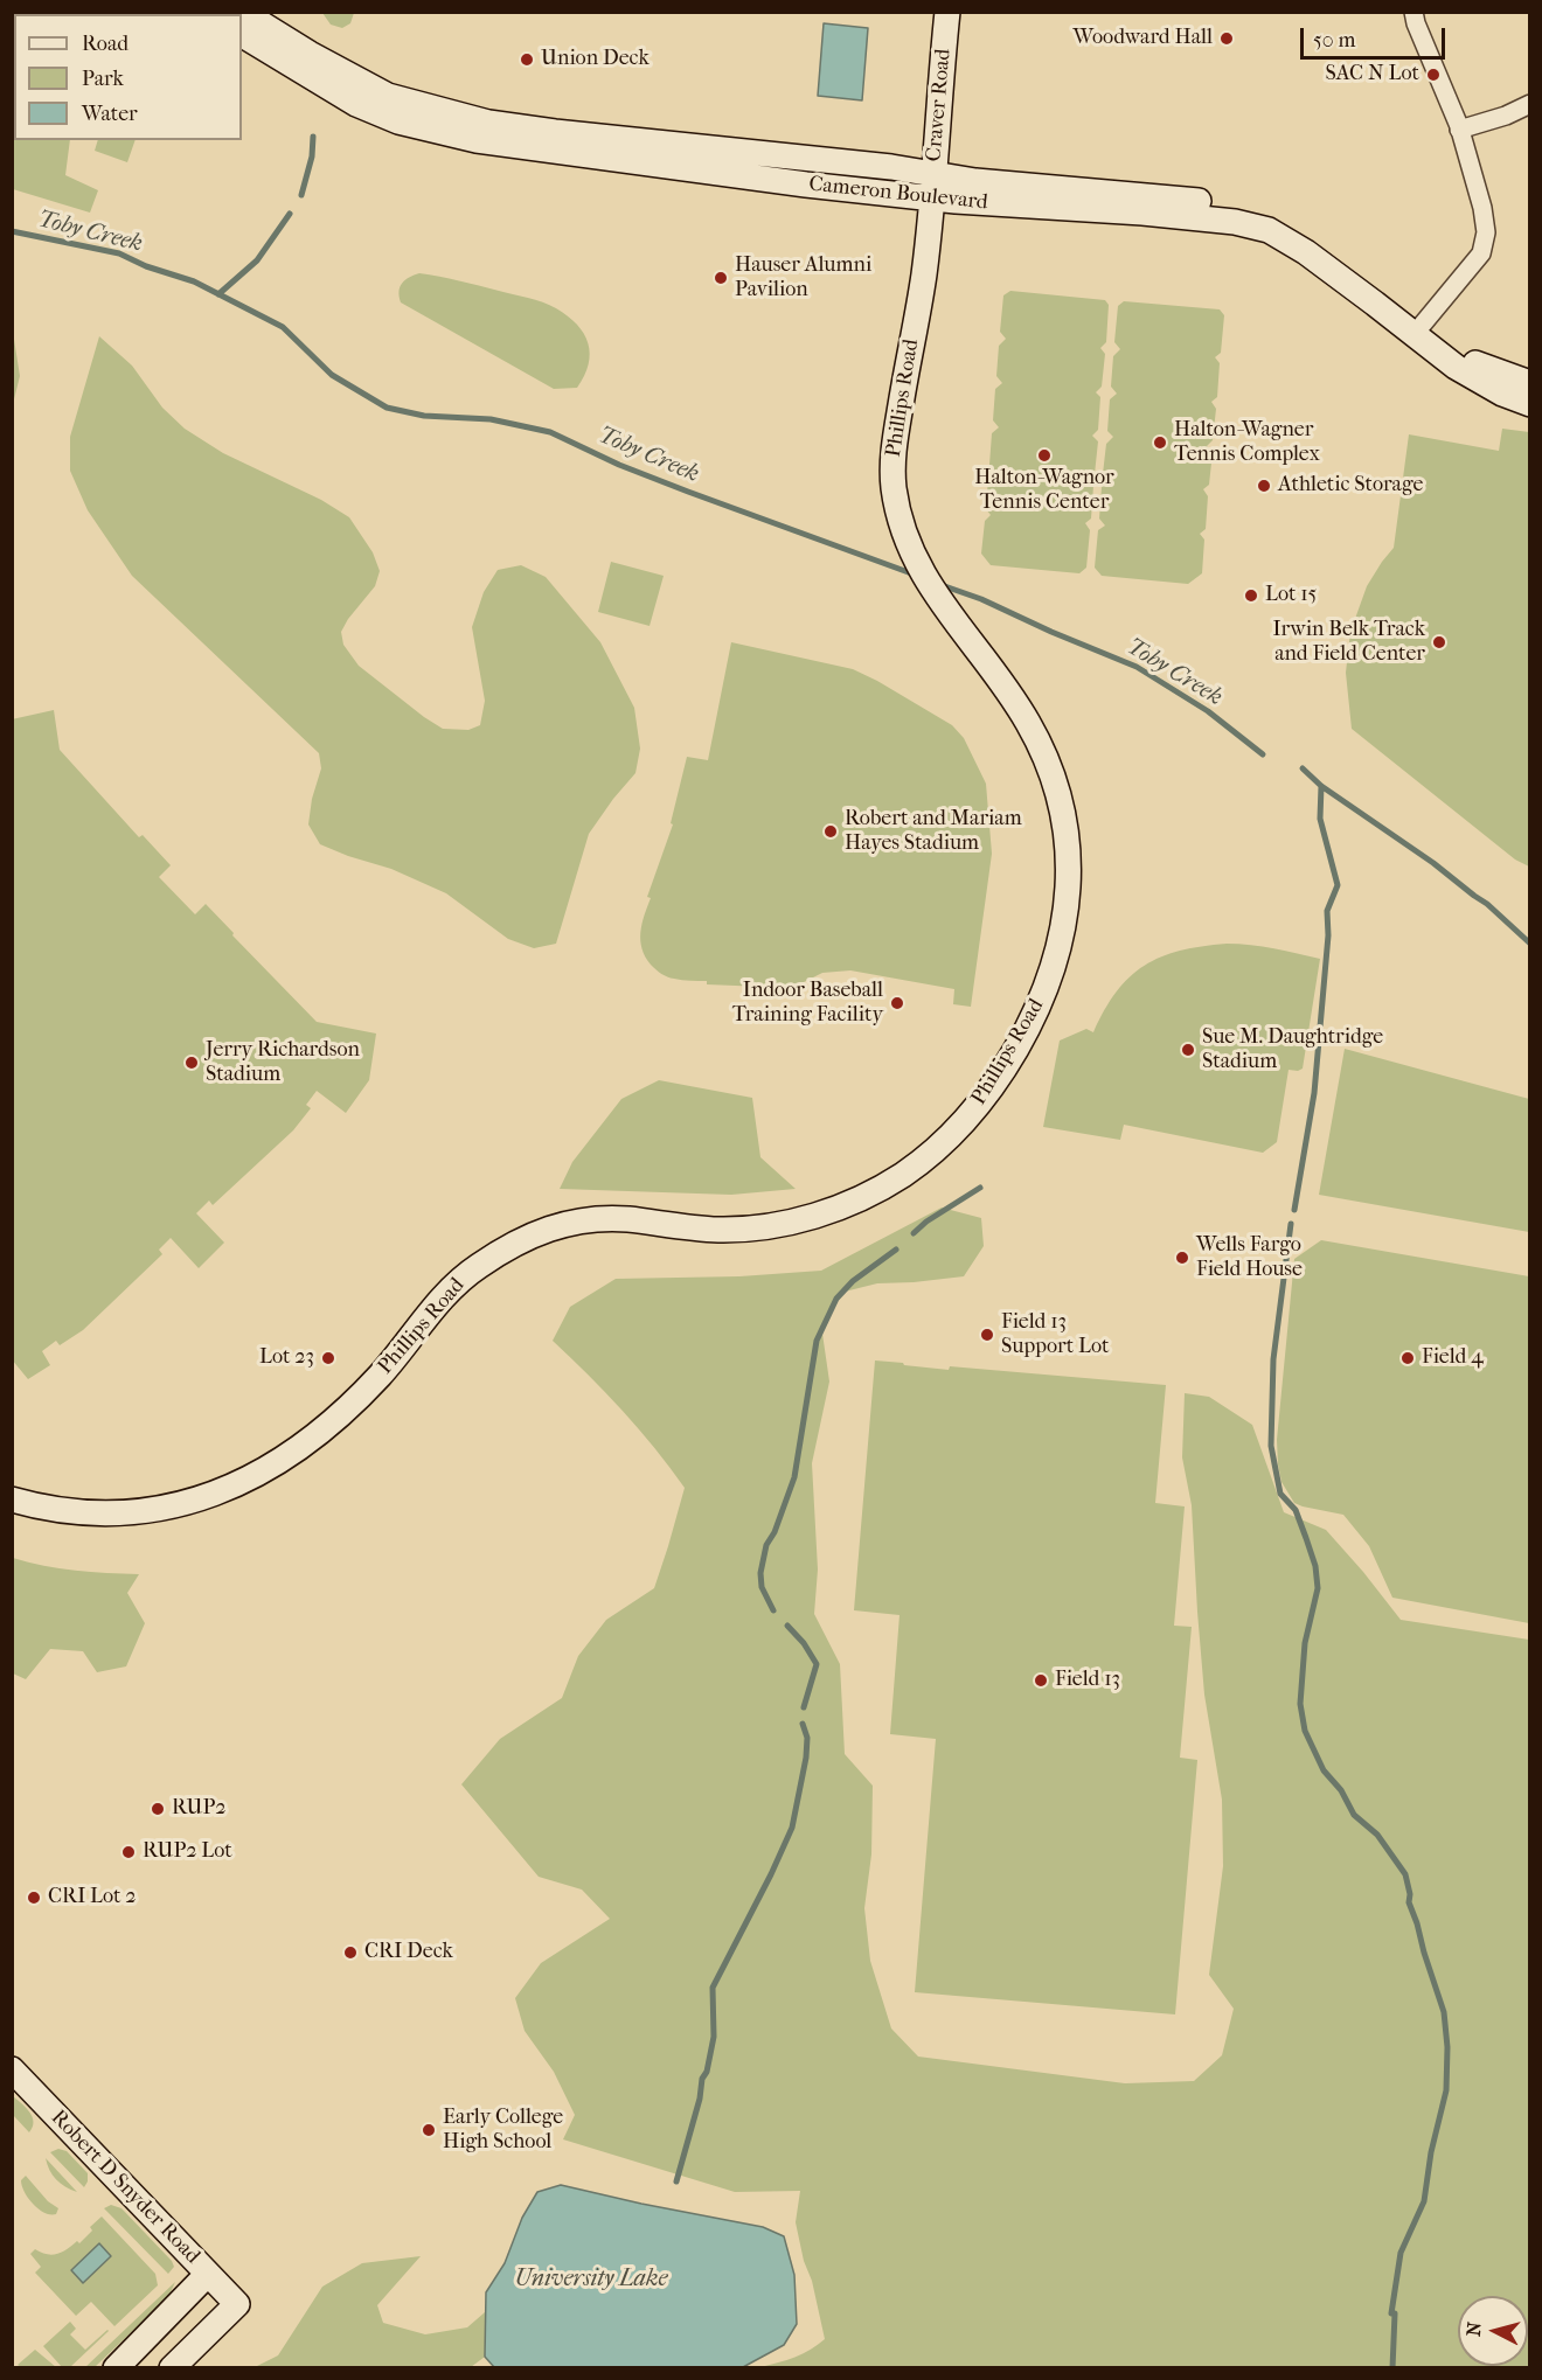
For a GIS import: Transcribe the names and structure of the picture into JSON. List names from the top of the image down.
{
  "streets": {
    "street": [
      "Craver Road",
      "Cameron Boulevard",
      "Phillips Road",
      "Robert D Snyder Road"
    ]
  },
  "crossings": [
    ["Craver Road", "Cameron Boulevard"],
    ["Craver Road", "Phillips Road"],
    ["Cameron Boulevard", "Phillips Road"]
  ],
  "water": ["Toby Creek", "University Lake"],
  "places": [
    "Woodward Hall",
    "Union Deck",
    "SAC N Lot",
    "Hauser Alumni Pavilion",
    "Halton-Wagner Tennis Complex",
    "Halton-Wagnor Tennis Center",
    "Athletic Storage",
    "Lot 15",
    "Irwin Belk Track and Field Center",
    "Robert and Mariam Hayes Stadium",
    "Indoor Baseball Training Facility",
    "Sue M. Daughtridge Stadium",
    "Jerry Richardson Stadium",
    "Wells Fargo Field House",
    "Field 13 Support Lot",
    "Lot 23",
    "Field 4",
    "Field 13",
    "RUP2",
    "RUP2 Lot",
    "CRI Lot 2",
    "CRI Deck",
    "Early College High School"
  ],
  "legend": ["Road", "Park", "Water"],
  "scale_bar": "50 m",
  "north": "left"
}
